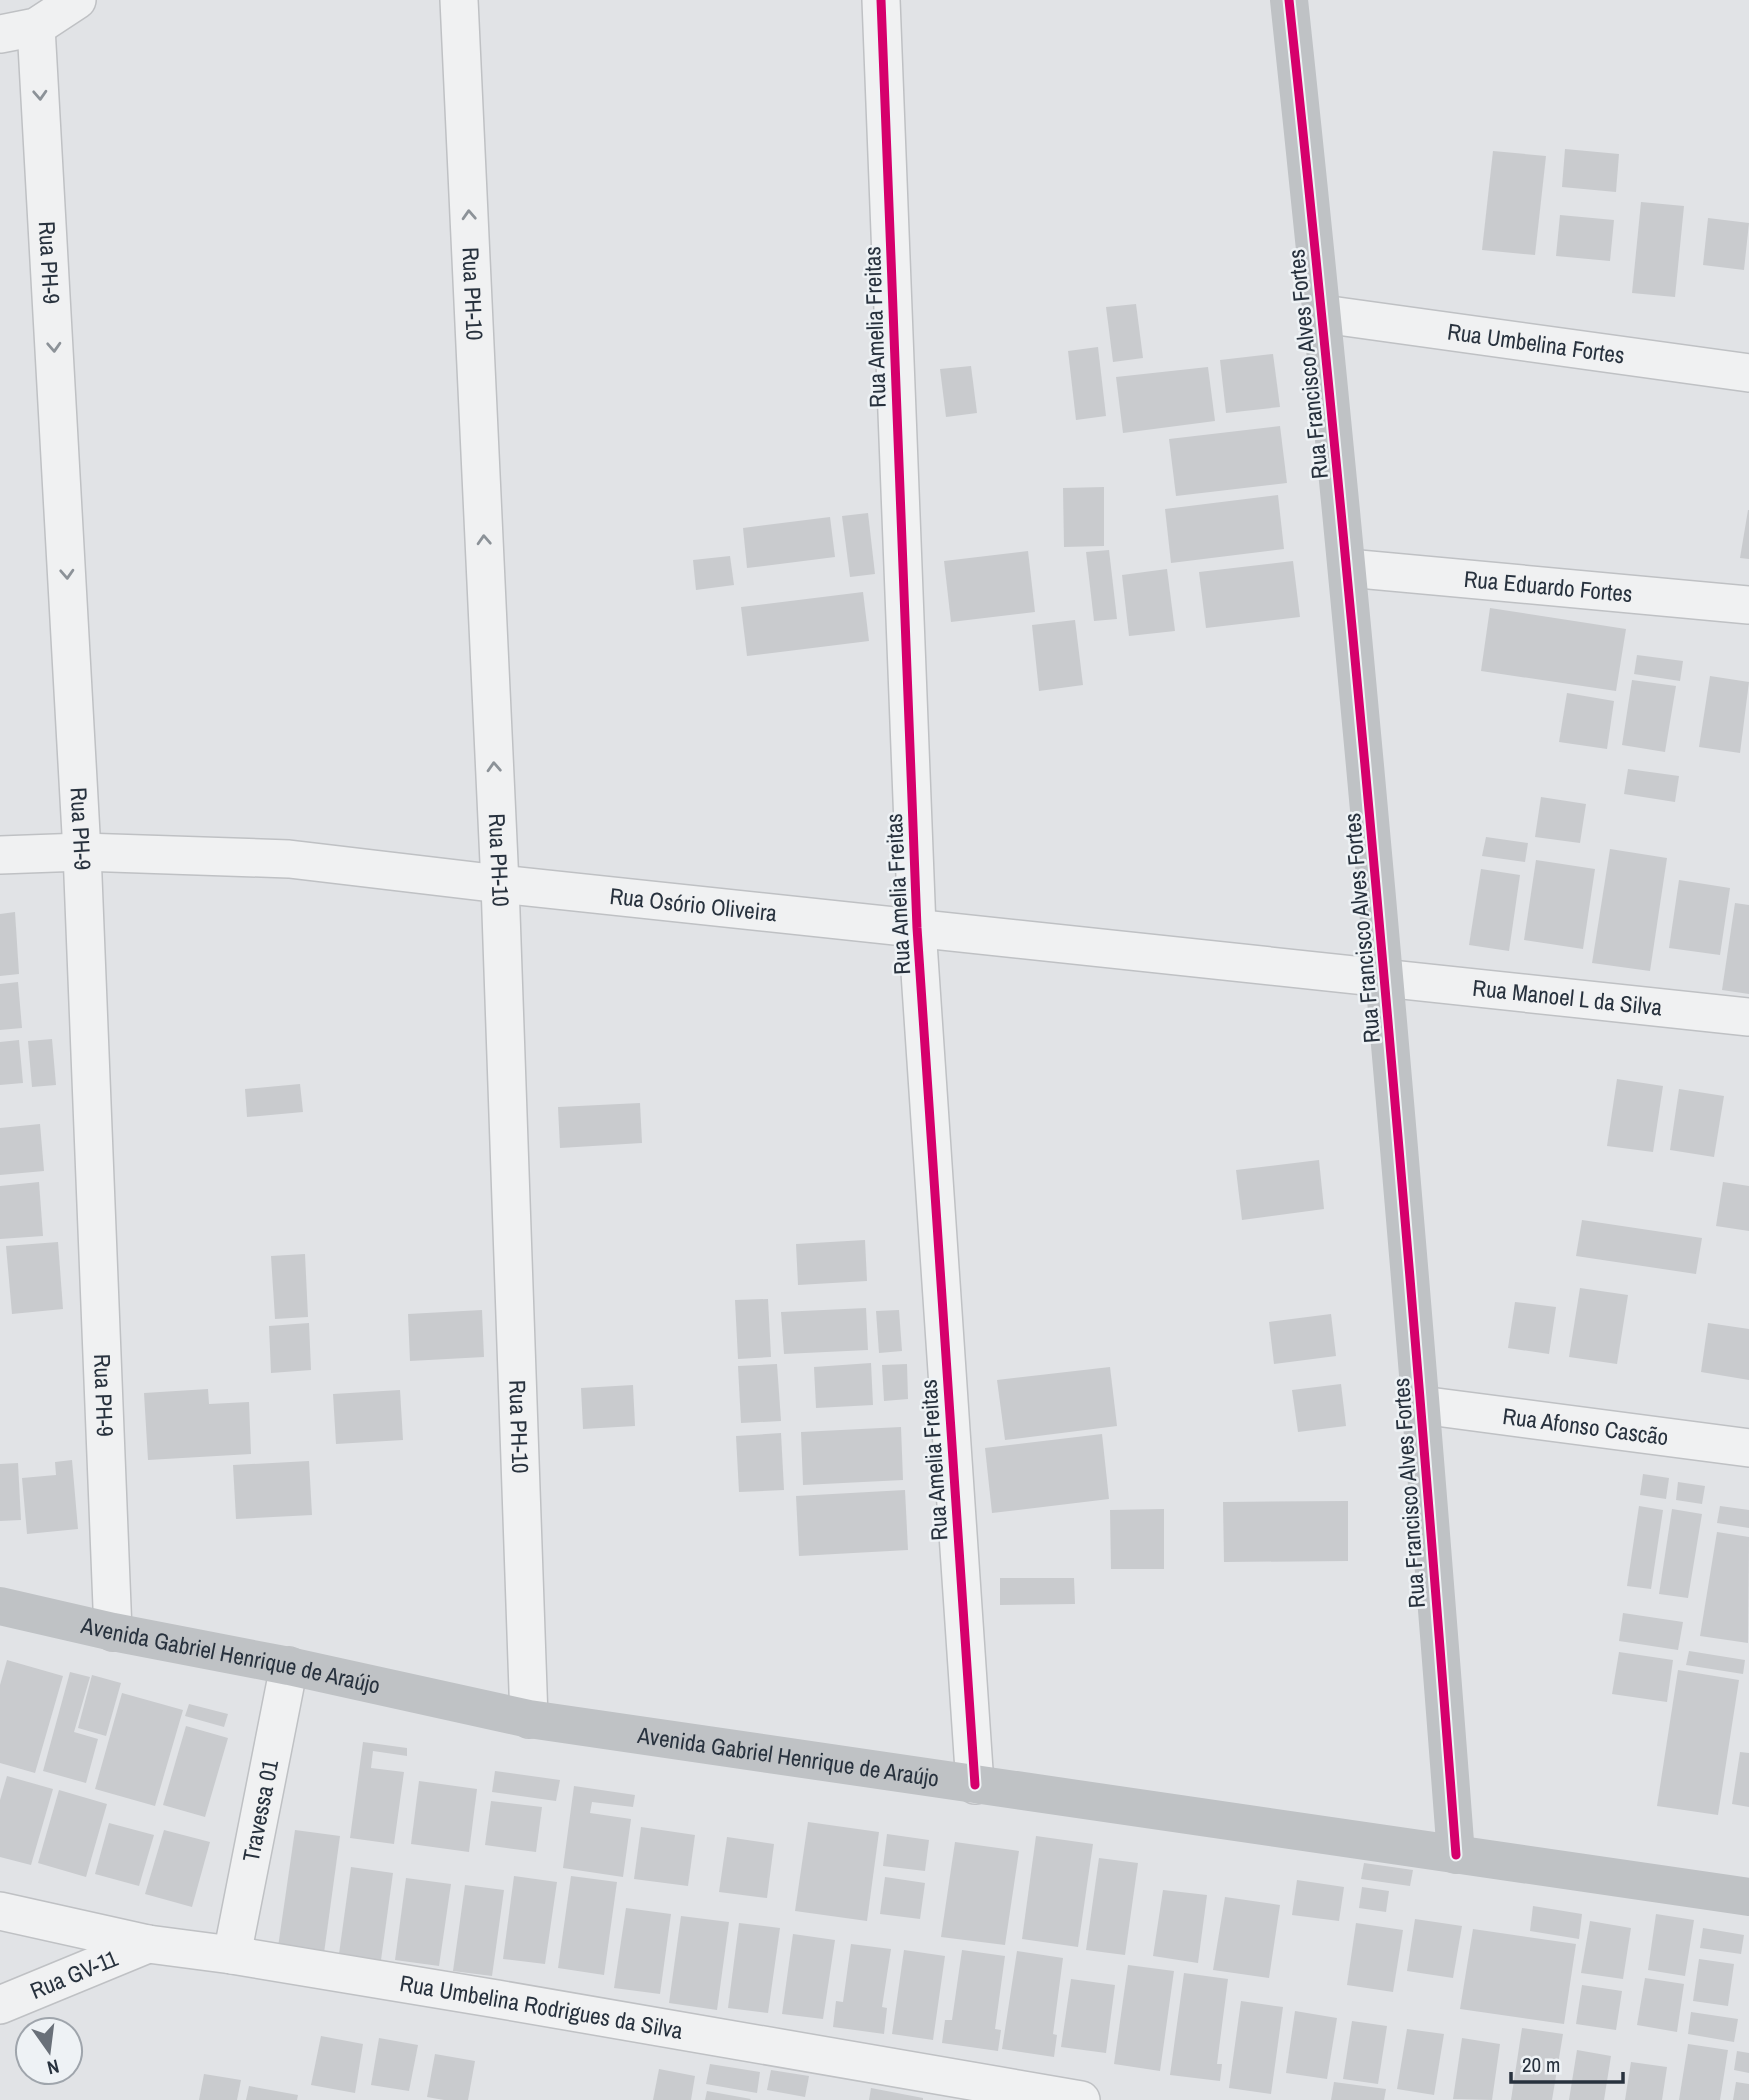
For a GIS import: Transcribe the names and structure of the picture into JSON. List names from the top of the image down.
{
  "streets": {
    "street": [
      "Rua PH-9",
      "Rua PH-10",
      "Rua Amelia Freitas",
      "Rua Umbelina Fortes",
      "Rua Francisco Alves Fortes",
      "Rua Eduardo Fortes",
      "Rua Osório Oliveira",
      "Rua Manoel L da Silva",
      "Rua Afonso Cascão",
      "Avenida Gabriel Henrique de Araújo",
      "Travessa 01",
      "Rua GV-11",
      "Rua Umbelina Rodrigues da Silva"
    ]
  },
  "crossings": [
    ["Rua PH-9", "Rua Osório Oliveira"],
    ["Rua PH-9", "Avenida Gabriel Henrique de Araújo"],
    ["Rua PH-10", "Rua Osório Oliveira"],
    ["Rua PH-10", "Avenida Gabriel Henrique de Araújo"],
    ["Rua Amelia Freitas", "Rua Osório Oliveira"],
    ["Rua Amelia Freitas", "Avenida Gabriel Henrique de Araújo"],
    ["Rua Umbelina Fortes", "Rua Francisco Alves Fortes"],
    ["Rua Francisco Alves Fortes", "Rua Eduardo Fortes"],
    ["Rua Francisco Alves Fortes", "Rua Osório Oliveira"],
    ["Rua Francisco Alves Fortes", "Rua Manoel L da Silva"],
    ["Rua Francisco Alves Fortes", "Rua Afonso Cascão"],
    ["Rua Francisco Alves Fortes", "Avenida Gabriel Henrique de Araújo"],
    ["Rua Osório Oliveira", "Rua Manoel L da Silva"],
    ["Avenida Gabriel Henrique de Araújo", "Travessa 01"],
    ["Travessa 01", "Rua Umbelina Rodrigues da Silva"],
    ["Rua GV-11", "Rua Umbelina Rodrigues da Silva"]
  ],
  "one_way": ["Rua PH-9", "Rua PH-10"],
  "scale_bar": "20 m",
  "north": "bottom"
}
